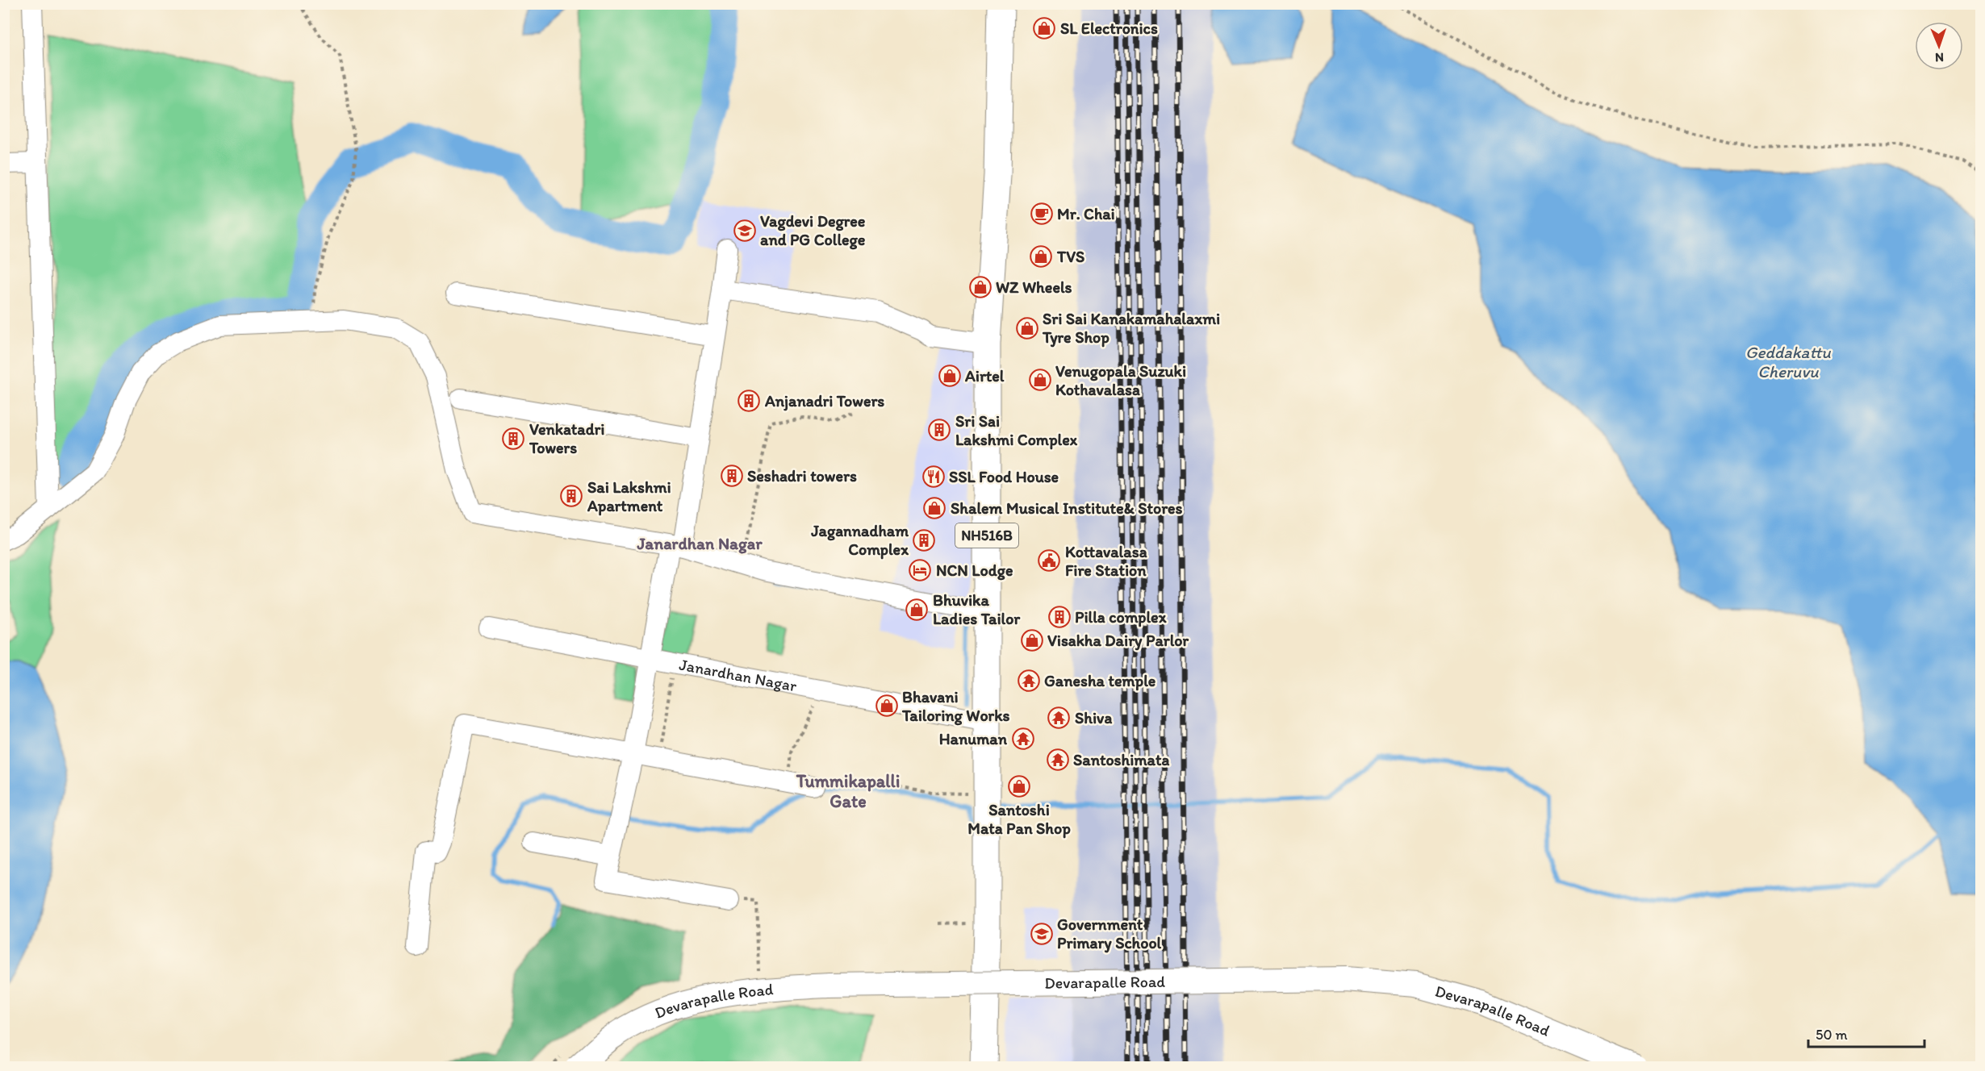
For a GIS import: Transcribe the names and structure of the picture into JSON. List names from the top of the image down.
{
  "streets": {
    "highway": ["NH516B"],
    "main road": ["Devarapalle Road"],
    "street": ["Janardhan Nagar"]
  },
  "crossings": [
    ["NH516B", "Janardhan Nagar"]
  ],
  "districts": ["Janardhan Nagar", "Tummikapalli Gate"],
  "water": ["Geddakattu Cheruvu"],
  "places": {
    "shop": [
      "SL Electronics",
      "TVS",
      "WZ Wheels",
      "Sri Sai Kanakamahalaxmi Tyre Shop",
      "Airtel",
      "Venugopala Suzuki Kothavalasa",
      "Shalem Musical Institute& Stores",
      "Bhuvika Ladies Tailor",
      "Visakha Dairy Parlor",
      "Bhavani Tailoring Works",
      "Santoshi Mata Pan Shop"
    ],
    "cafe": ["Mr. Chai"],
    "school or university": ["Vagdevi Degree and PG College", "Government Primary School"],
    "building": [
      "Anjanadri Towers",
      "Sri Sai Lakshmi Complex",
      "Venkatadri Towers",
      "Seshadri towers",
      "Sai Lakshmi Apartment",
      "Jagannadham Complex",
      "Pilla complex"
    ],
    "restaurant": ["SSL Food House"],
    "public building": ["Kottavalasa Fire Station"],
    "hotel": ["NCN Lodge"],
    "temple": [
      "Ganesha temple",
      "Shiva",
      "Hanuman",
      "Santoshimata"
    ]
  },
  "scale_bar": "50 m",
  "north": "bottom"
}
